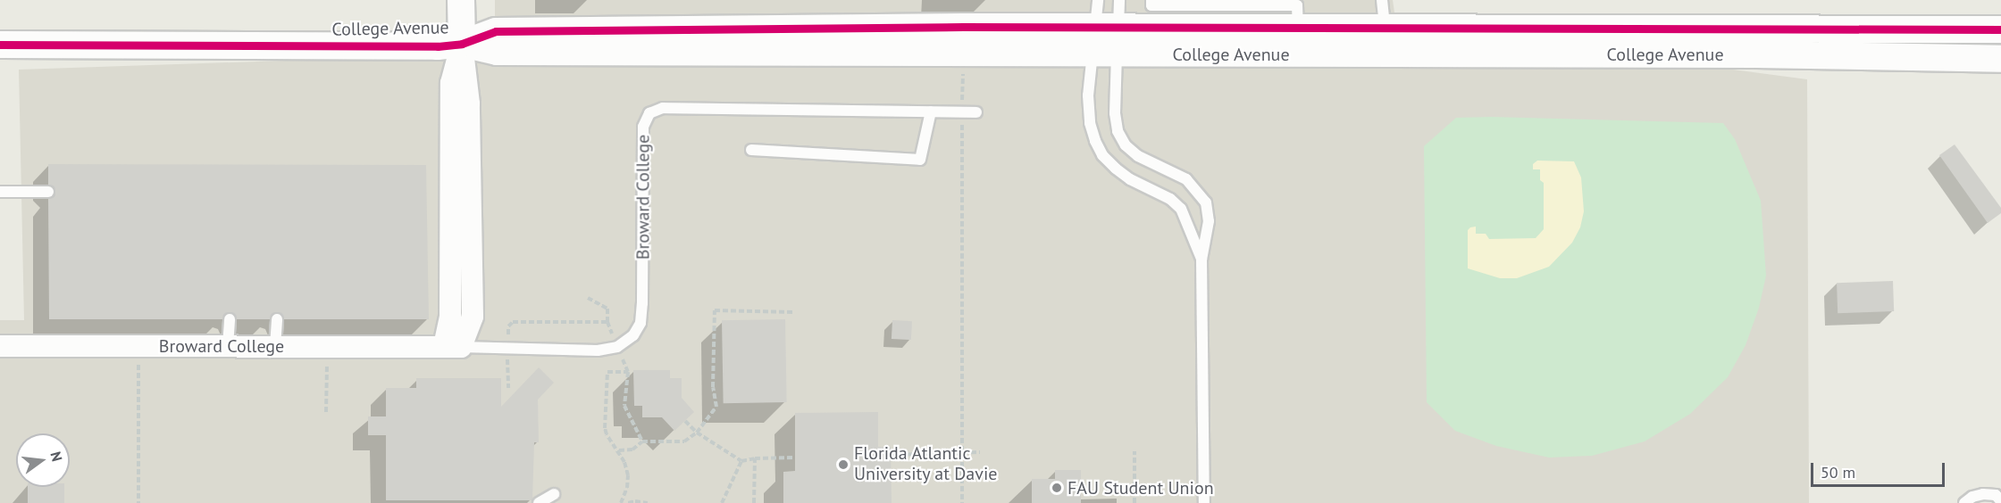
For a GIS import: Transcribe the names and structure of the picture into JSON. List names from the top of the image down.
{
  "streets": {
    "street": ["College Avenue", "Broward College"]
  },
  "places": ["Florida Atlantic University at Davie", "FAU Student Union"],
  "scale_bar": "50 m",
  "north": "right"
}
